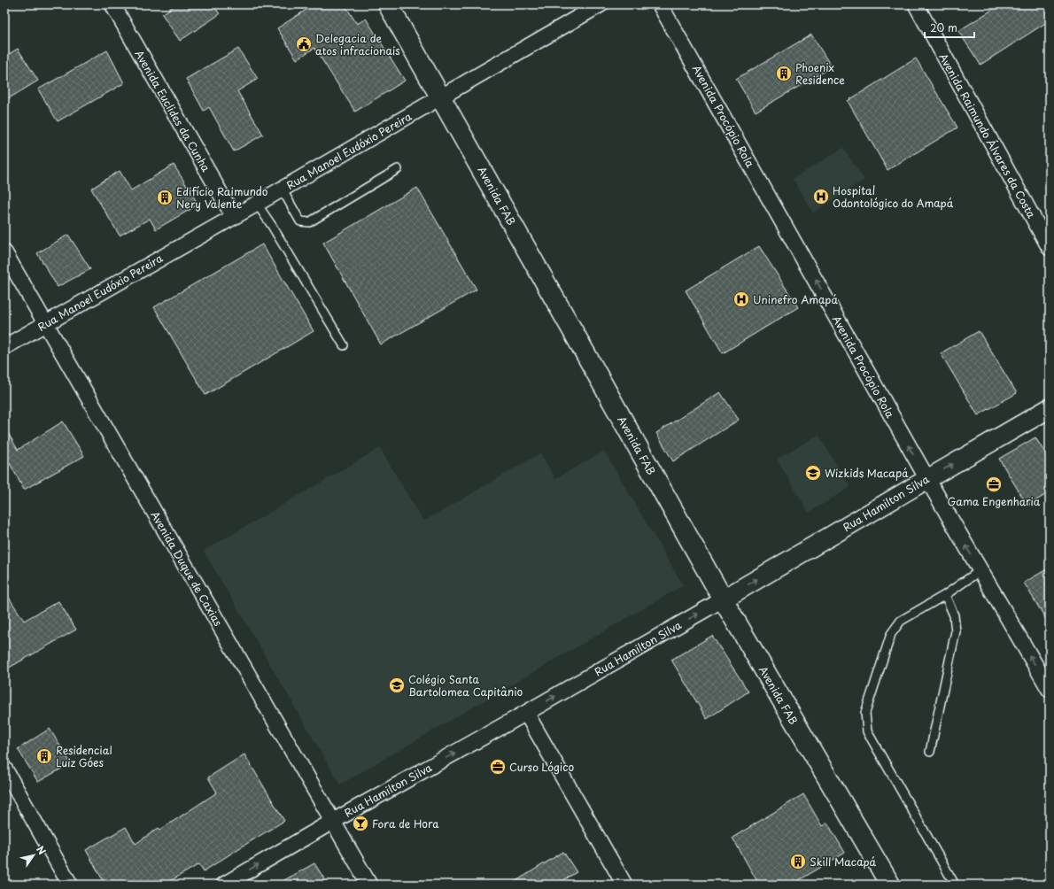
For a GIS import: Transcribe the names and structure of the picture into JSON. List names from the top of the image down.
{
  "streets": {
    "main road": ["Avenida FAB"],
    "street": [
      "Avenida Euclides da Cunha",
      "Avenida Procópio Rola",
      "Avenida Raimundo Álvares da Costa",
      "Rua Manoel Eudóxio Pereira",
      "Rua Hamilton Silva",
      "Avenida Duque de Caxias"
    ]
  },
  "crossings": [
    ["Avenida Euclides da Cunha", "Rua Manoel Eudóxio Pereira"],
    ["Avenida Procópio Rola", "Rua Hamilton Silva"],
    ["Rua Manoel Eudóxio Pereira", "Avenida FAB"],
    ["Rua Manoel Eudóxio Pereira", "Avenida Duque de Caxias"],
    ["Avenida FAB", "Rua Hamilton Silva"],
    ["Rua Hamilton Silva", "Avenida Duque de Caxias"]
  ],
  "one_way": ["Avenida Procópio Rola", "Rua Hamilton Silva"],
  "places": {
    "public building": ["Delegacia de atos infracionais"],
    "building": [
      "Phoenix Residence",
      "Edifício Raimundo Nery Valente",
      "Residencial Luiz Góes",
      "Skill Macapá"
    ],
    "hospital": ["Hospital Odontológico do Amapá", "Uninefro Amapá"],
    "school or university": ["Wizkids Macapá", "Colégio Santa Bartolomea Capitânio"],
    "office": ["Gama Engenharia", "Curso Lógico"],
    "bar": ["Fora de Hora"]
  },
  "scale_bar": "20 m",
  "north": "top right"
}
